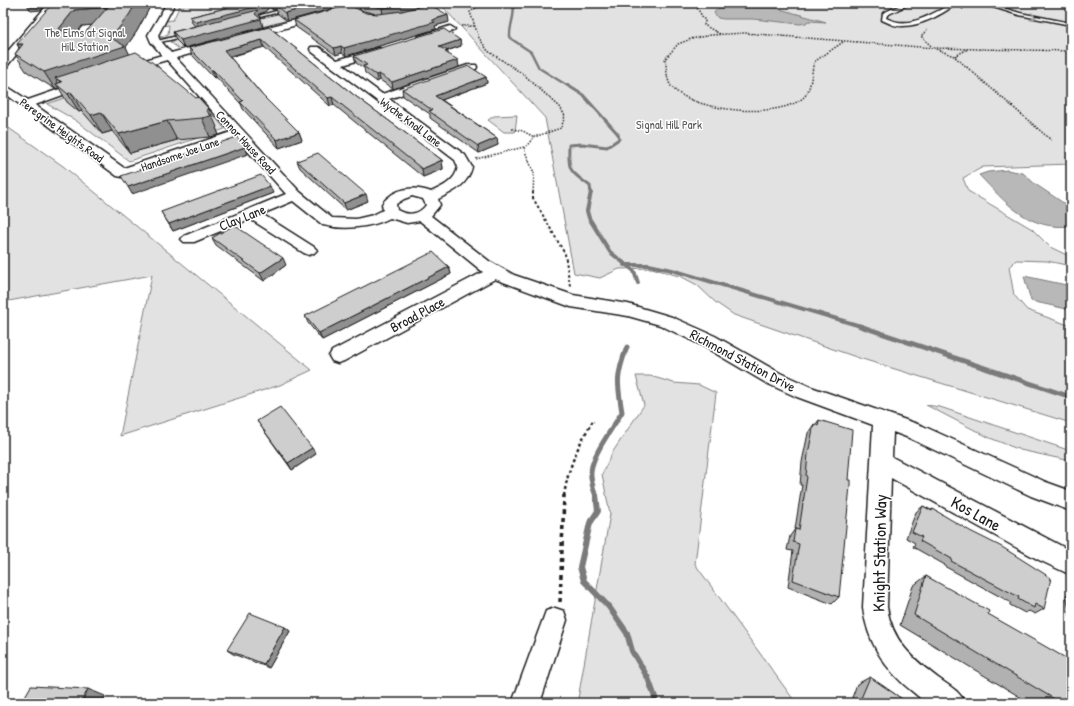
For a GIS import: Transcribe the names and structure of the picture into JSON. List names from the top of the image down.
{
  "streets": {
    "street": [
      "Wyche Knoll Lane",
      "Peregrine Heights Road",
      "Connor House Road",
      "Handsome Joe Lane",
      "Clay Lane",
      "Broad Place",
      "Richmond Station Drive",
      "Kos Lane",
      "Knight Station Way"
    ]
  },
  "crossings": [
    ["Peregrine Heights Road", "Handsome Joe Lane"],
    ["Connor House Road", "Handsome Joe Lane"],
    ["Connor House Road", "Clay Lane"],
    ["Connor House Road", "Richmond Station Drive"],
    ["Broad Place", "Richmond Station Drive"],
    ["Richmond Station Drive", "Knight Station Way"],
    ["Kos Lane", "Knight Station Way"]
  ],
  "parks": ["The Elms at Signal Hill Station", "Signal Hill Park"]
}
